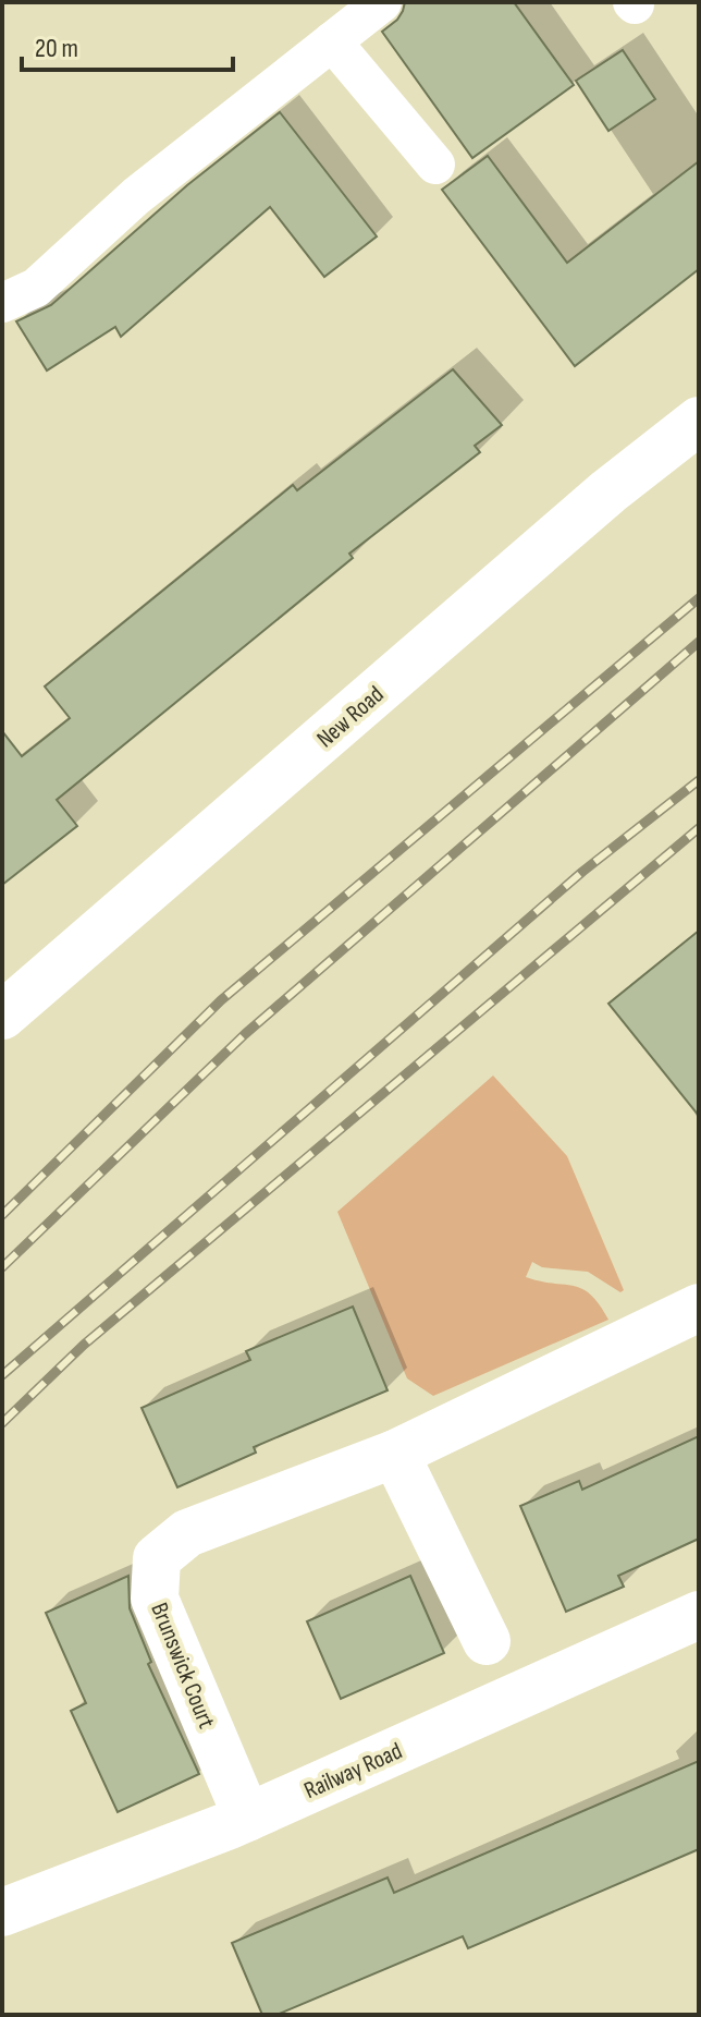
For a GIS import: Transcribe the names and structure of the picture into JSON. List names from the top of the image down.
{
  "streets": {
    "street": ["New Road", "Brunswick Court", "Railway Road"]
  },
  "crossings": [
    ["Brunswick Court", "Railway Road"]
  ],
  "scale_bar": "20 m"
}
